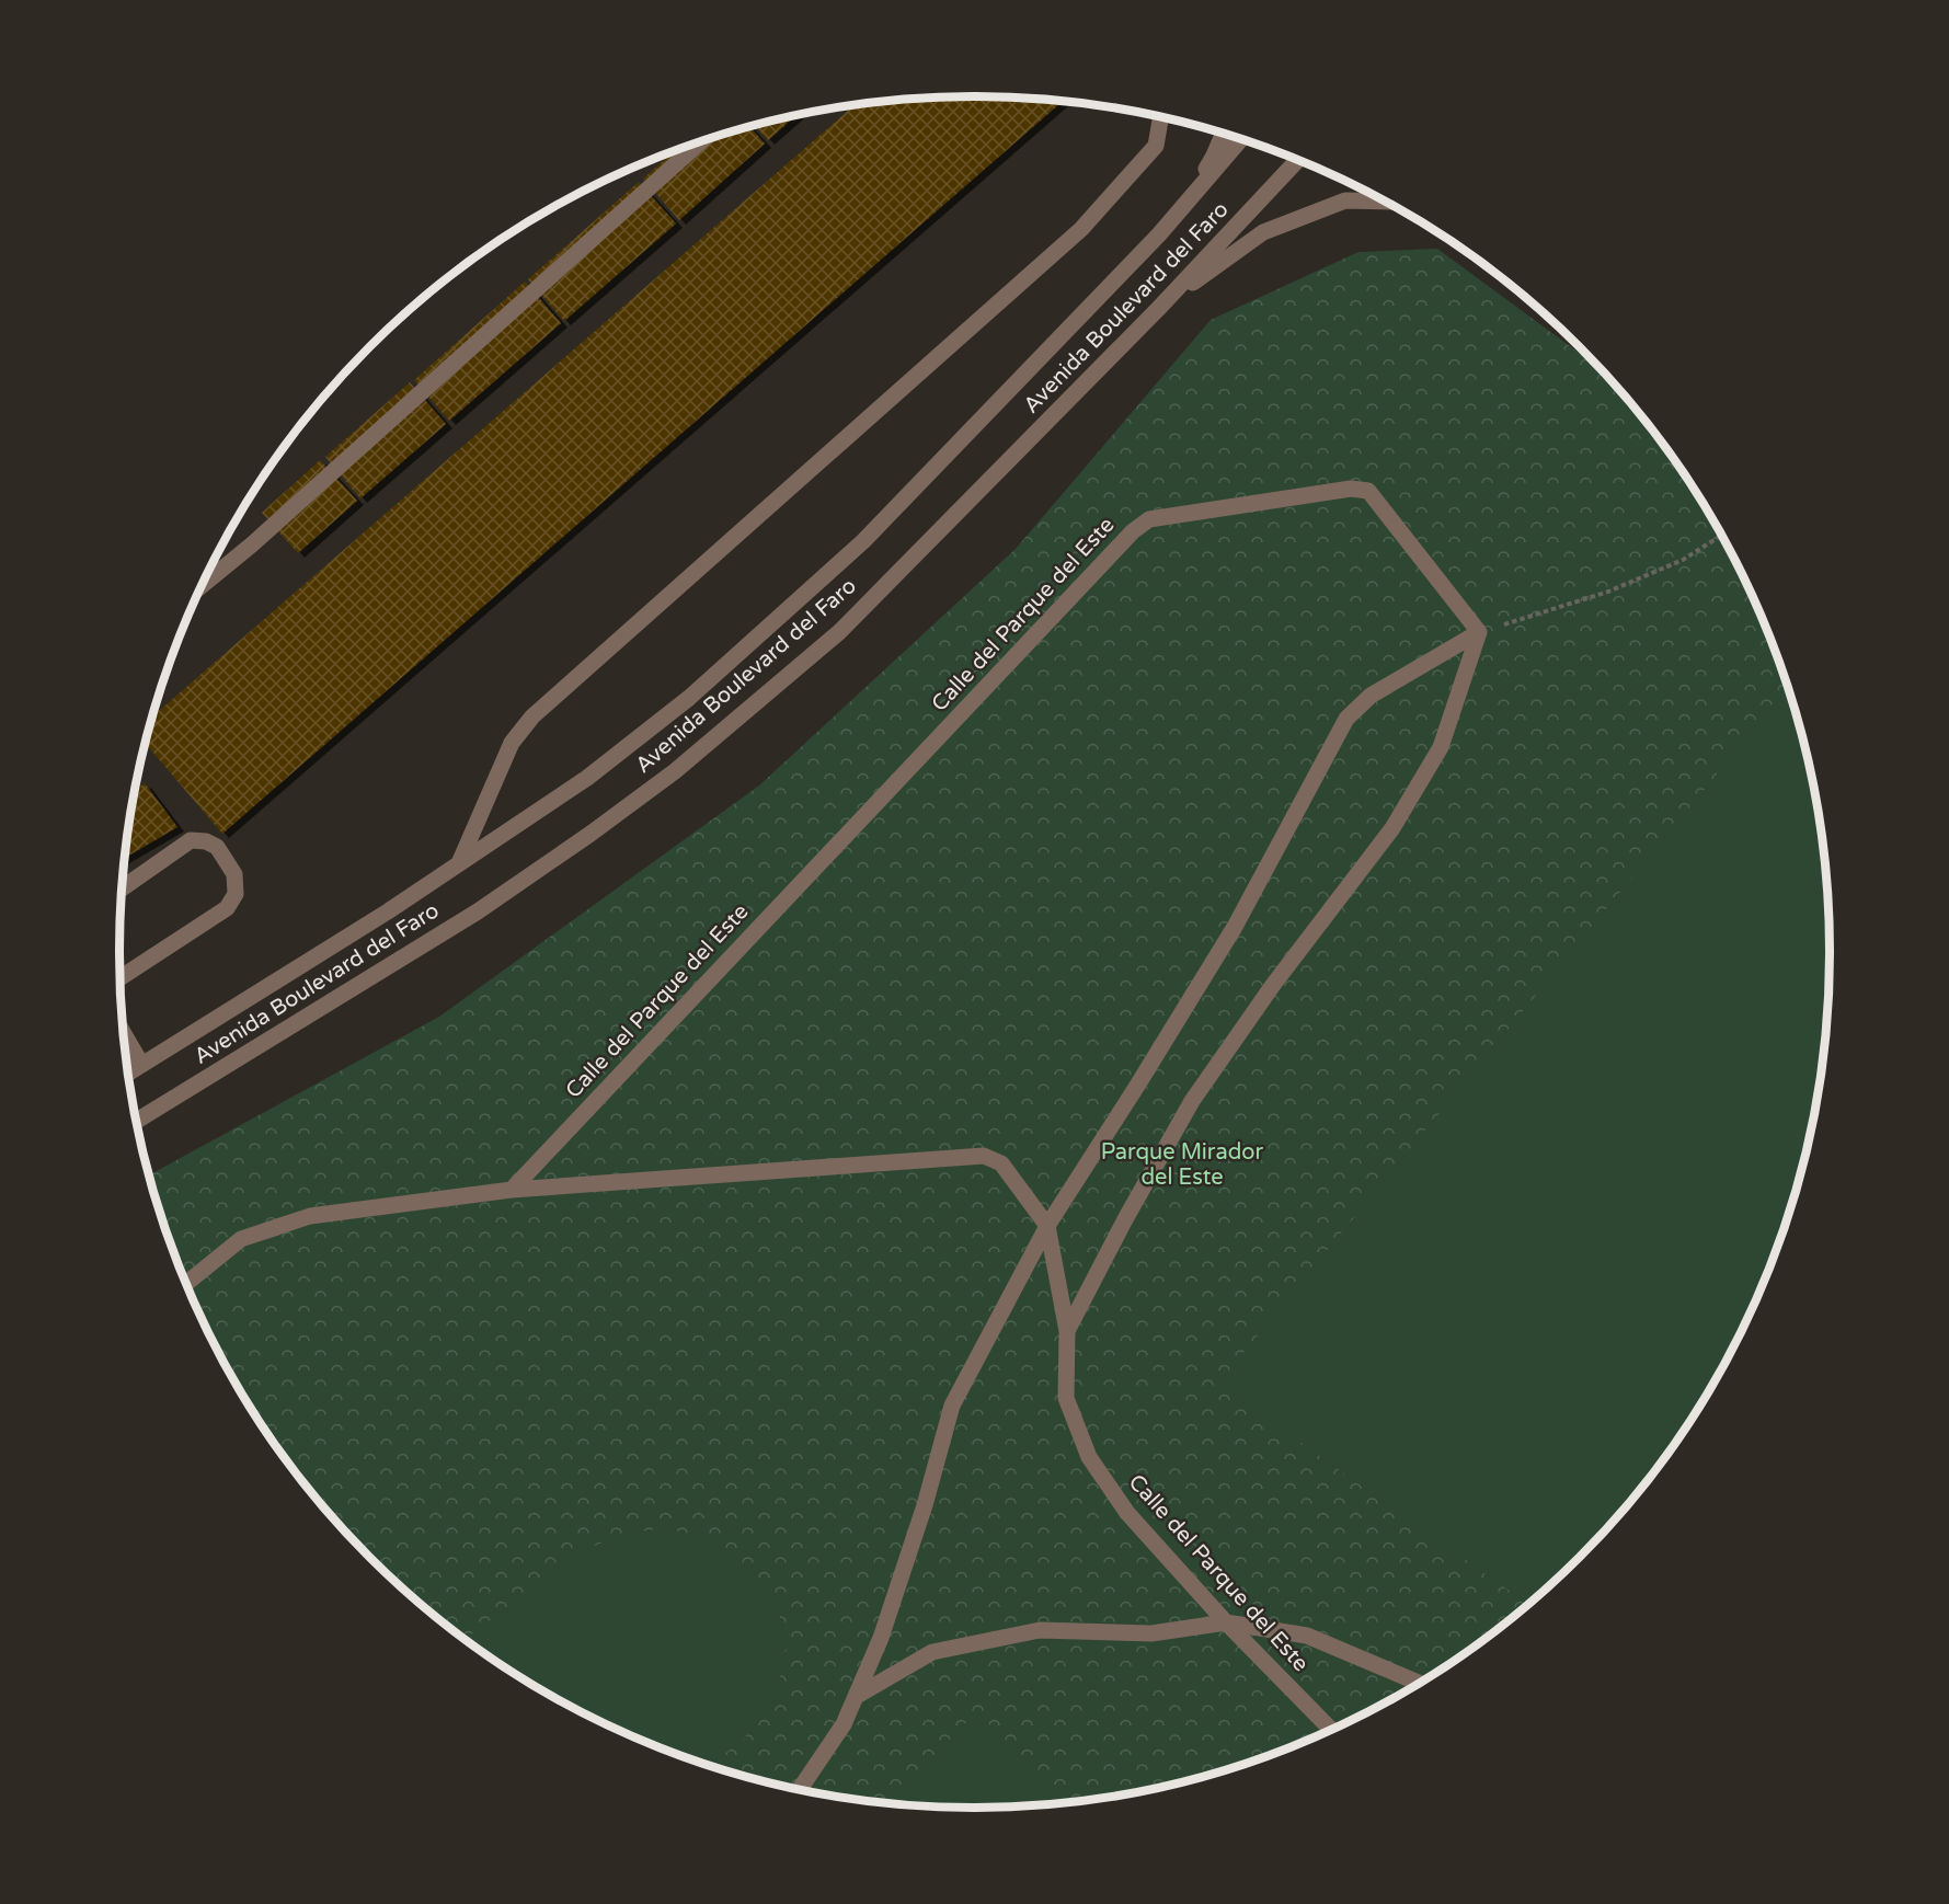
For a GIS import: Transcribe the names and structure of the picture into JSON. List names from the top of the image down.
{
  "streets": {
    "street": ["Avenida Boulevard del Faro", "Calle del Parque del Este"]
  },
  "parks": ["Parque Mirador del Este"]
}
